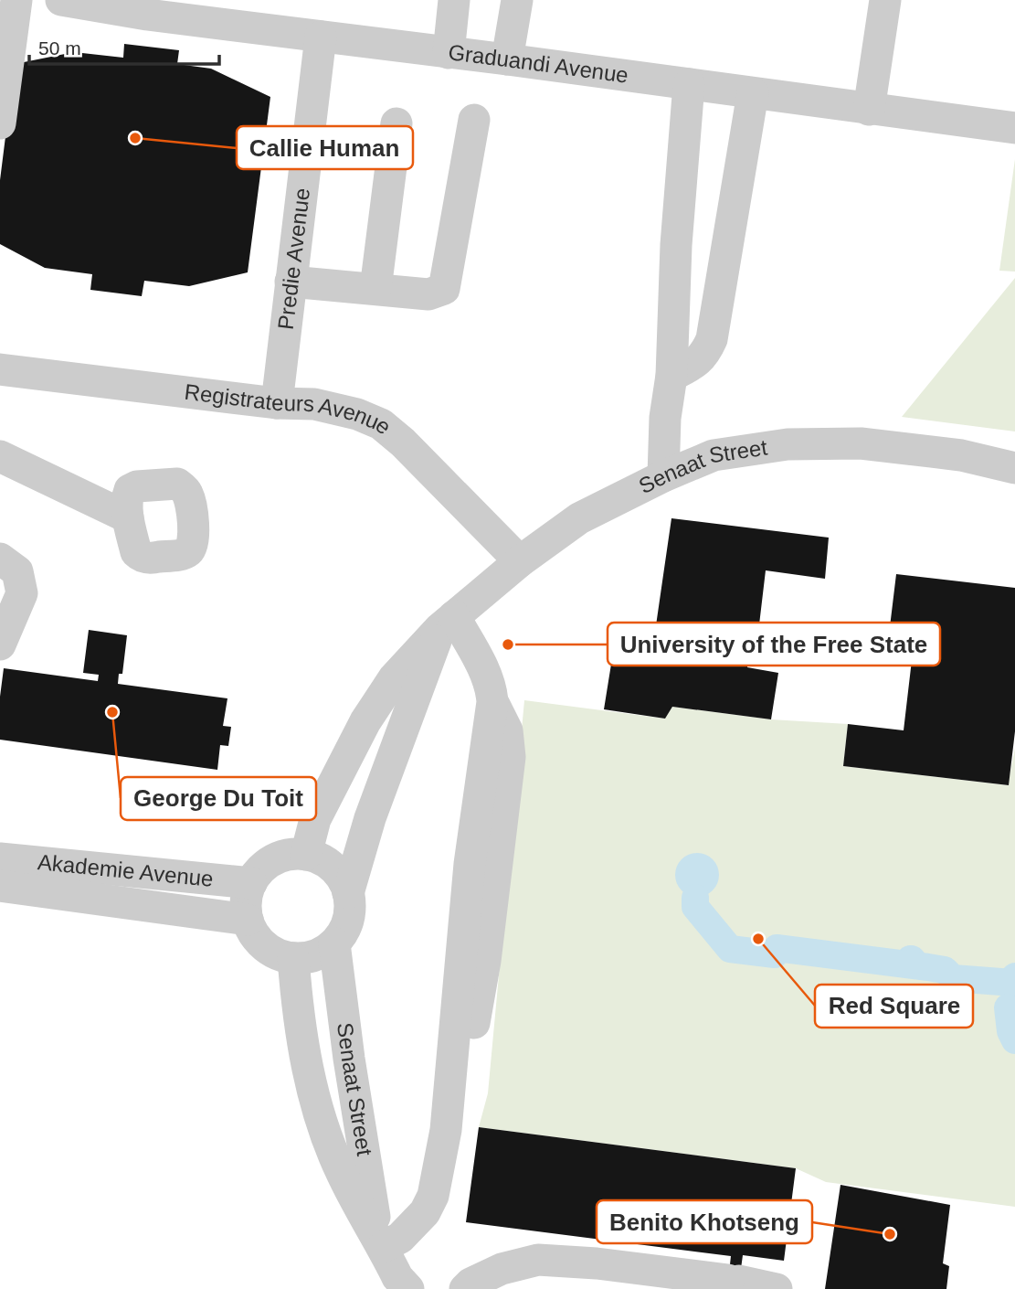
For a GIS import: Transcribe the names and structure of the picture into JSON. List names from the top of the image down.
{
  "streets": {
    "lane": [
      "Graduandi Avenue",
      "Predie Avenue",
      "Registrateurs Avenue",
      "Senaat Street",
      "Akademie Avenue"
    ]
  },
  "crossings": [
    ["Graduandi Avenue", "Predie Avenue"],
    ["Predie Avenue", "Registrateurs Avenue"],
    ["Registrateurs Avenue", "Senaat Street"],
    ["Senaat Street", "Akademie Avenue"]
  ],
  "places": [
    "Callie Human",
    "University of the Free State",
    "George Du Toit",
    "Red Square",
    "Benito Khotseng"
  ],
  "scale_bar": "50 m"
}
